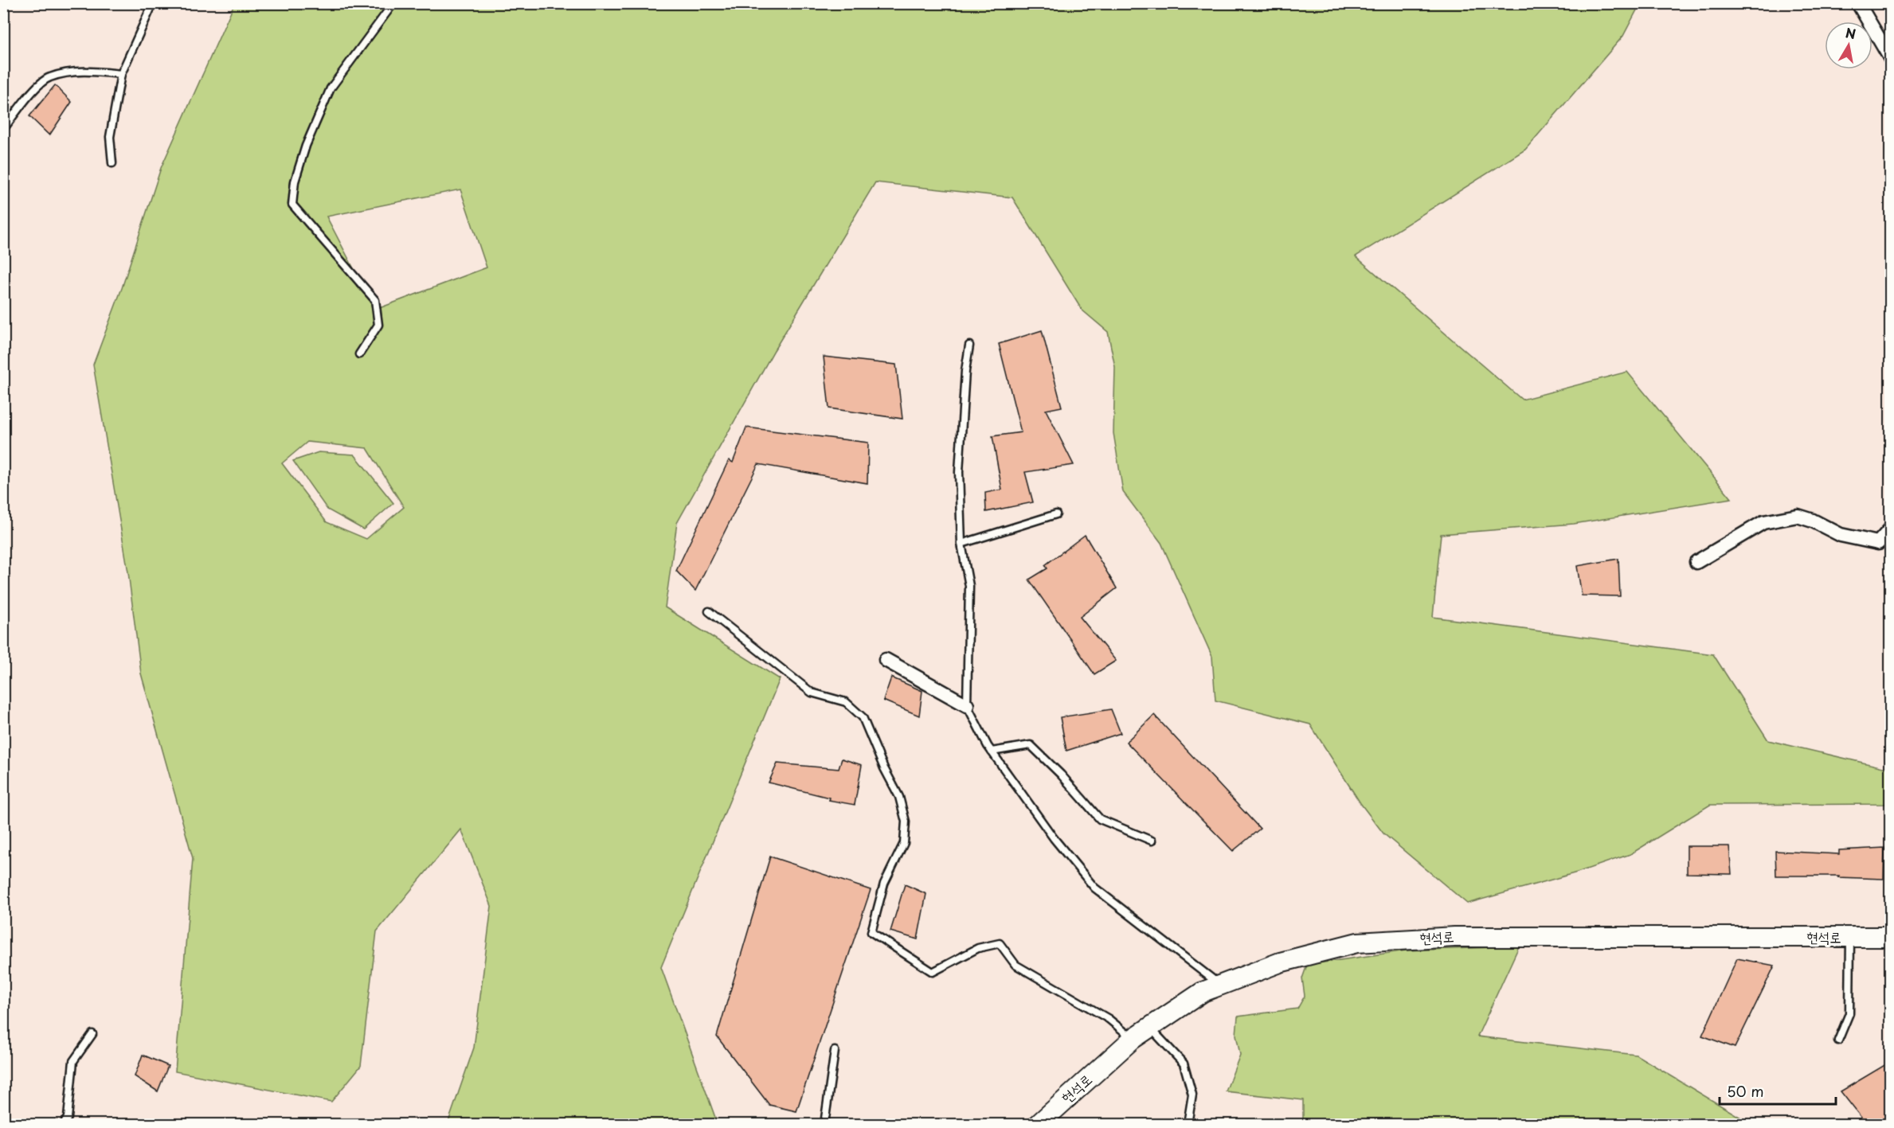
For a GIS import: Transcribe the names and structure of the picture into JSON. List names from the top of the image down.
{
  "streets": {
    "street": ["현석로"]
  },
  "scale_bar": "50 m",
  "north": "top"
}
